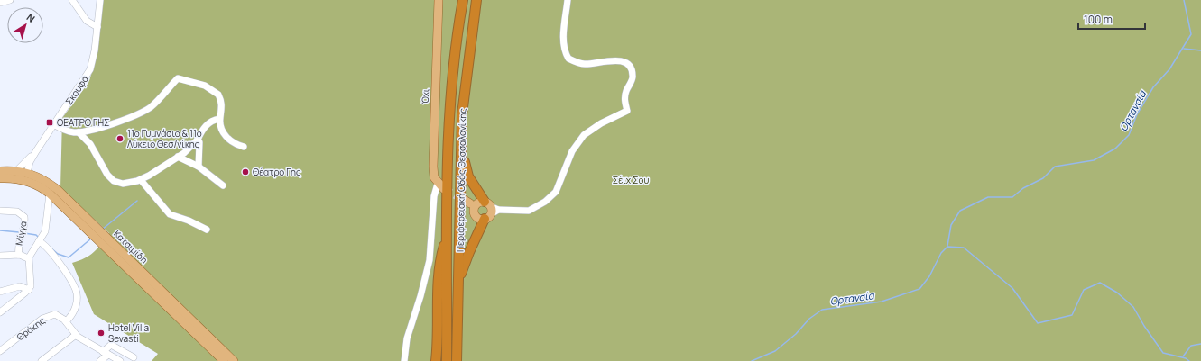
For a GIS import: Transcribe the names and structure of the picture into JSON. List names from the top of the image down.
{
  "streets": {
    "highway": ["Περιφερειακή Οδός Θεσσαλονίκης"],
    "main road": ["Όχι", "Κατσιμίδη"],
    "street": ["Σκουφά", "Μίγγα", "Θράκης"]
  },
  "crossings": [
    ["Σκουφά", "Κατσιμίδη"]
  ],
  "water": ["Ορτανσία"],
  "parks": ["Σέιχ Σου"],
  "places": {
    "transit": ["ΘΕΑΤΡΟ ΓΗΣ"],
    "other": ["11ο Γυμνάσιο & 11ο Λύκειο Θεσ/νίκης", "Θέατρο Γης", "Hotel Villa Sevasti"]
  },
  "scale_bar": "100 m",
  "north": "top right"
}
